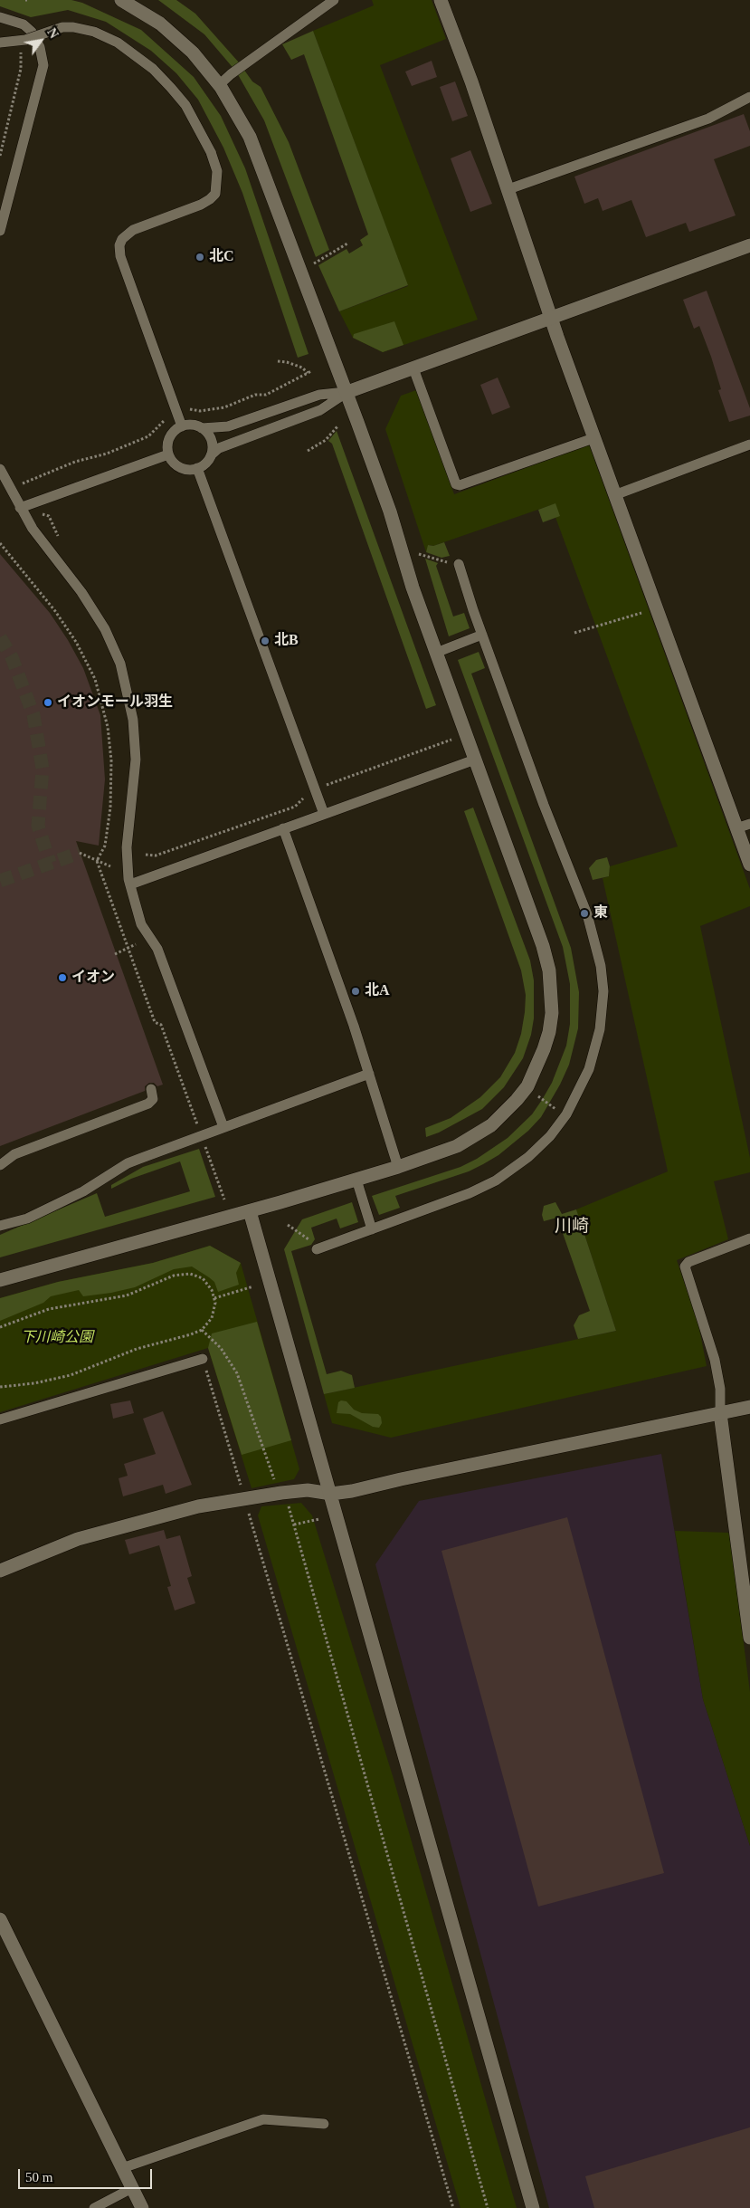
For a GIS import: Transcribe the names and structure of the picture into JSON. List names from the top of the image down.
{
  "districts": ["川崎"],
  "parks": ["下川崎公園"],
  "places": [
    "北C",
    "北B",
    "イオンモール羽生",
    "東",
    "イオン",
    "北A"
  ],
  "scale_bar": "50 m",
  "north": "top right"
}
